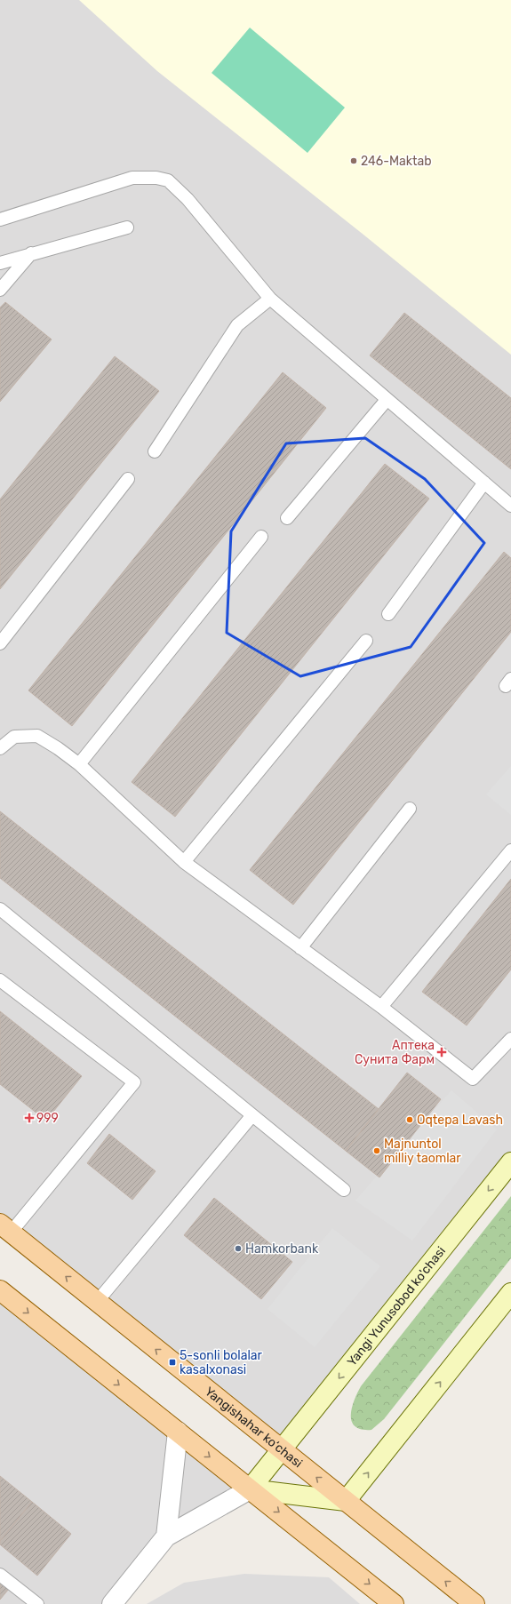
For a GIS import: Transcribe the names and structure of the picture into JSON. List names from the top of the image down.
{
  "streets": {
    "main road": ["Yangi Yunusobod ko'chasi", "Yangishahar ko‘chasi"]
  },
  "crossings": [
    ["Yangi Yunusobod ko'chasi", "Yangishahar ko‘chasi"]
  ],
  "places": {
    "other": [
      "246-Maktab",
      "Oqtepa Lavash",
      "Majnuntol milliy taomlar",
      "Hamkorbank"
    ],
    "health": ["Аптека Сунита Фарм", "999"],
    "transit": ["5-sonli bolalar kasalxonasi"]
  }
}
